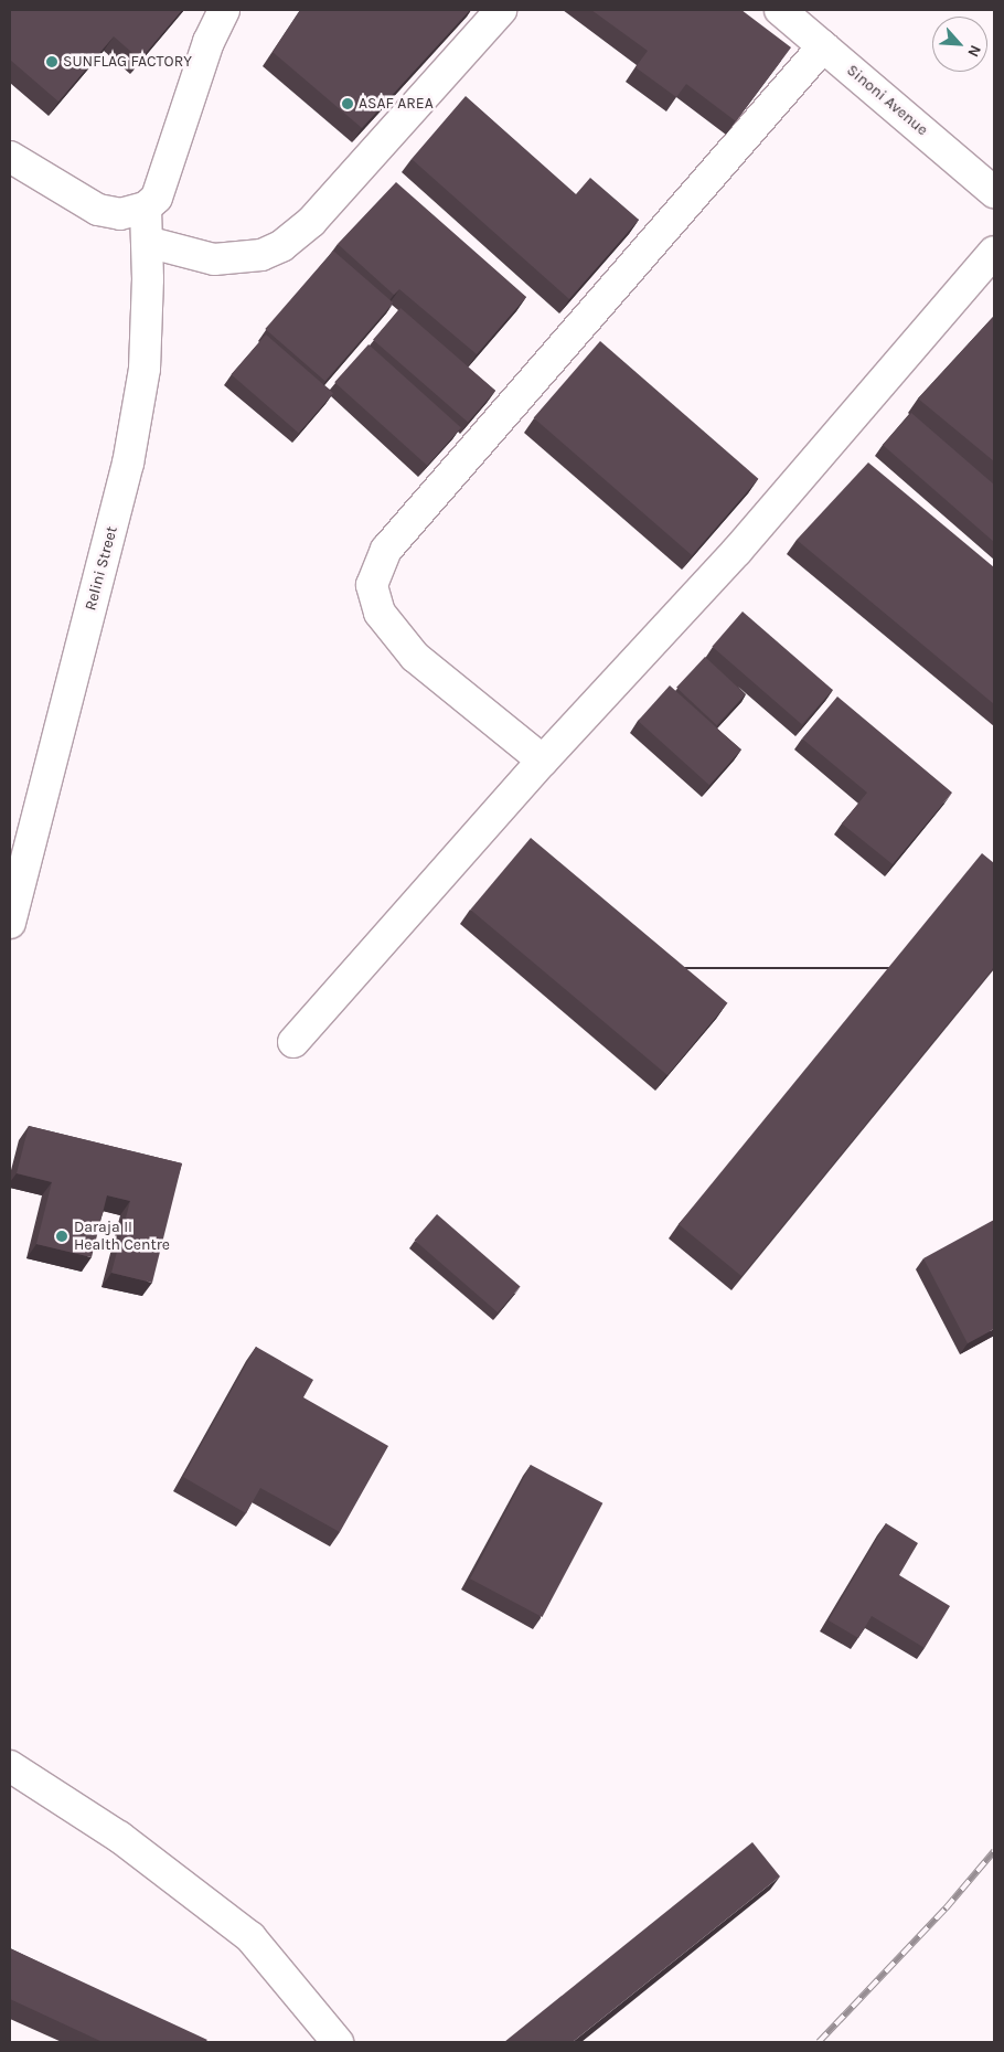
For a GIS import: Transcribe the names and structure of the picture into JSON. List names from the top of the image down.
{
  "streets": {
    "street": ["Sinoni Avenue", "Relini Street"]
  },
  "places": ["SUNFLAG FACTORY", "ASAF AREA", "Daraja II Health Centre"],
  "north": "bottom right"
}
